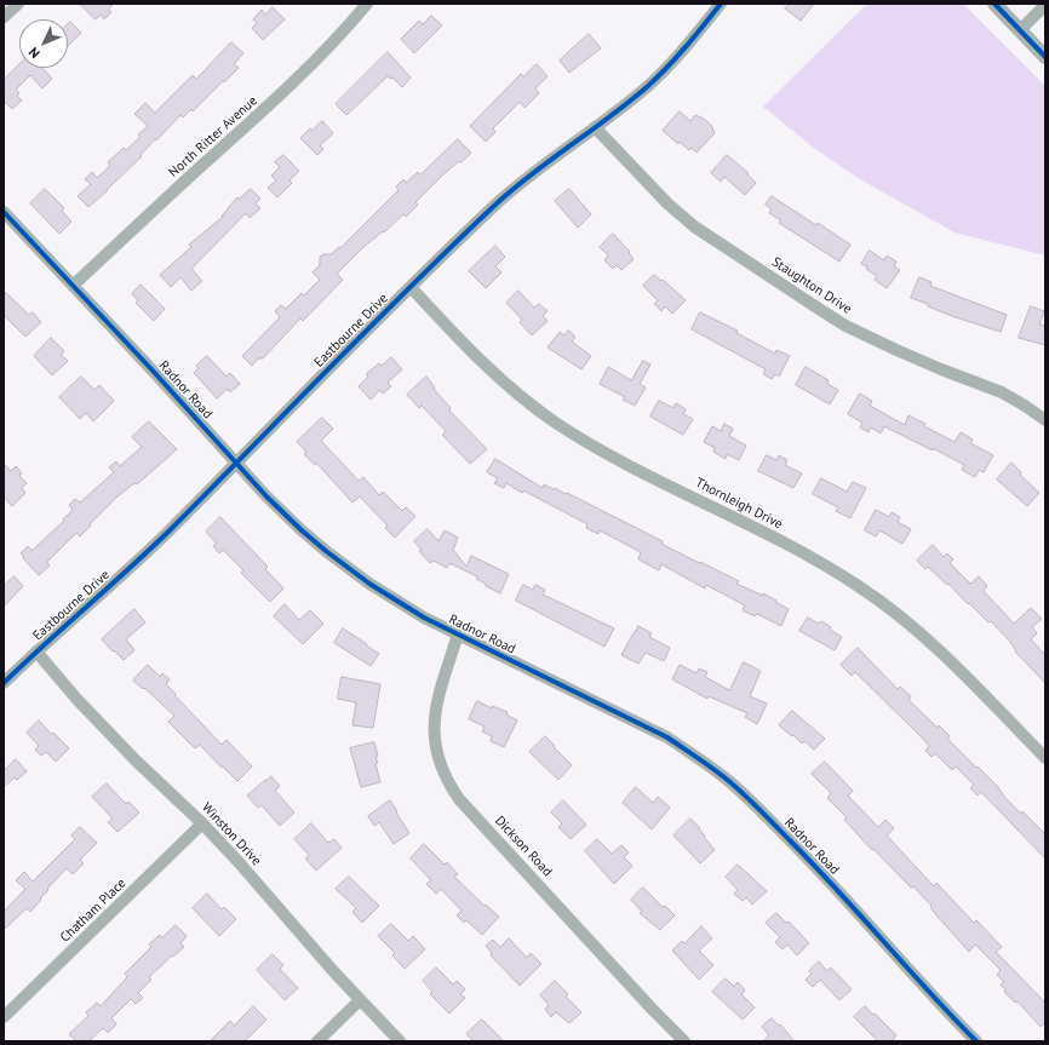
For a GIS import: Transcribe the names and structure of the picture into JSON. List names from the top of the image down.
{
  "streets": {
    "street": [
      "North Ritter Avenue",
      "Staughton Drive",
      "Eastbourne Drive",
      "Radnor Road",
      "Thornleigh Drive",
      "Winston Drive",
      "Dickson Road",
      "Chatham Place"
    ]
  },
  "crossings": [
    ["North Ritter Avenue", "Radnor Road"],
    ["Staughton Drive", "Eastbourne Drive"],
    ["Eastbourne Drive", "Radnor Road"],
    ["Eastbourne Drive", "Thornleigh Drive"],
    ["Eastbourne Drive", "Winston Drive"],
    ["Radnor Road", "Dickson Road"],
    ["Winston Drive", "Chatham Place"]
  ],
  "north": "bottom left"
}
